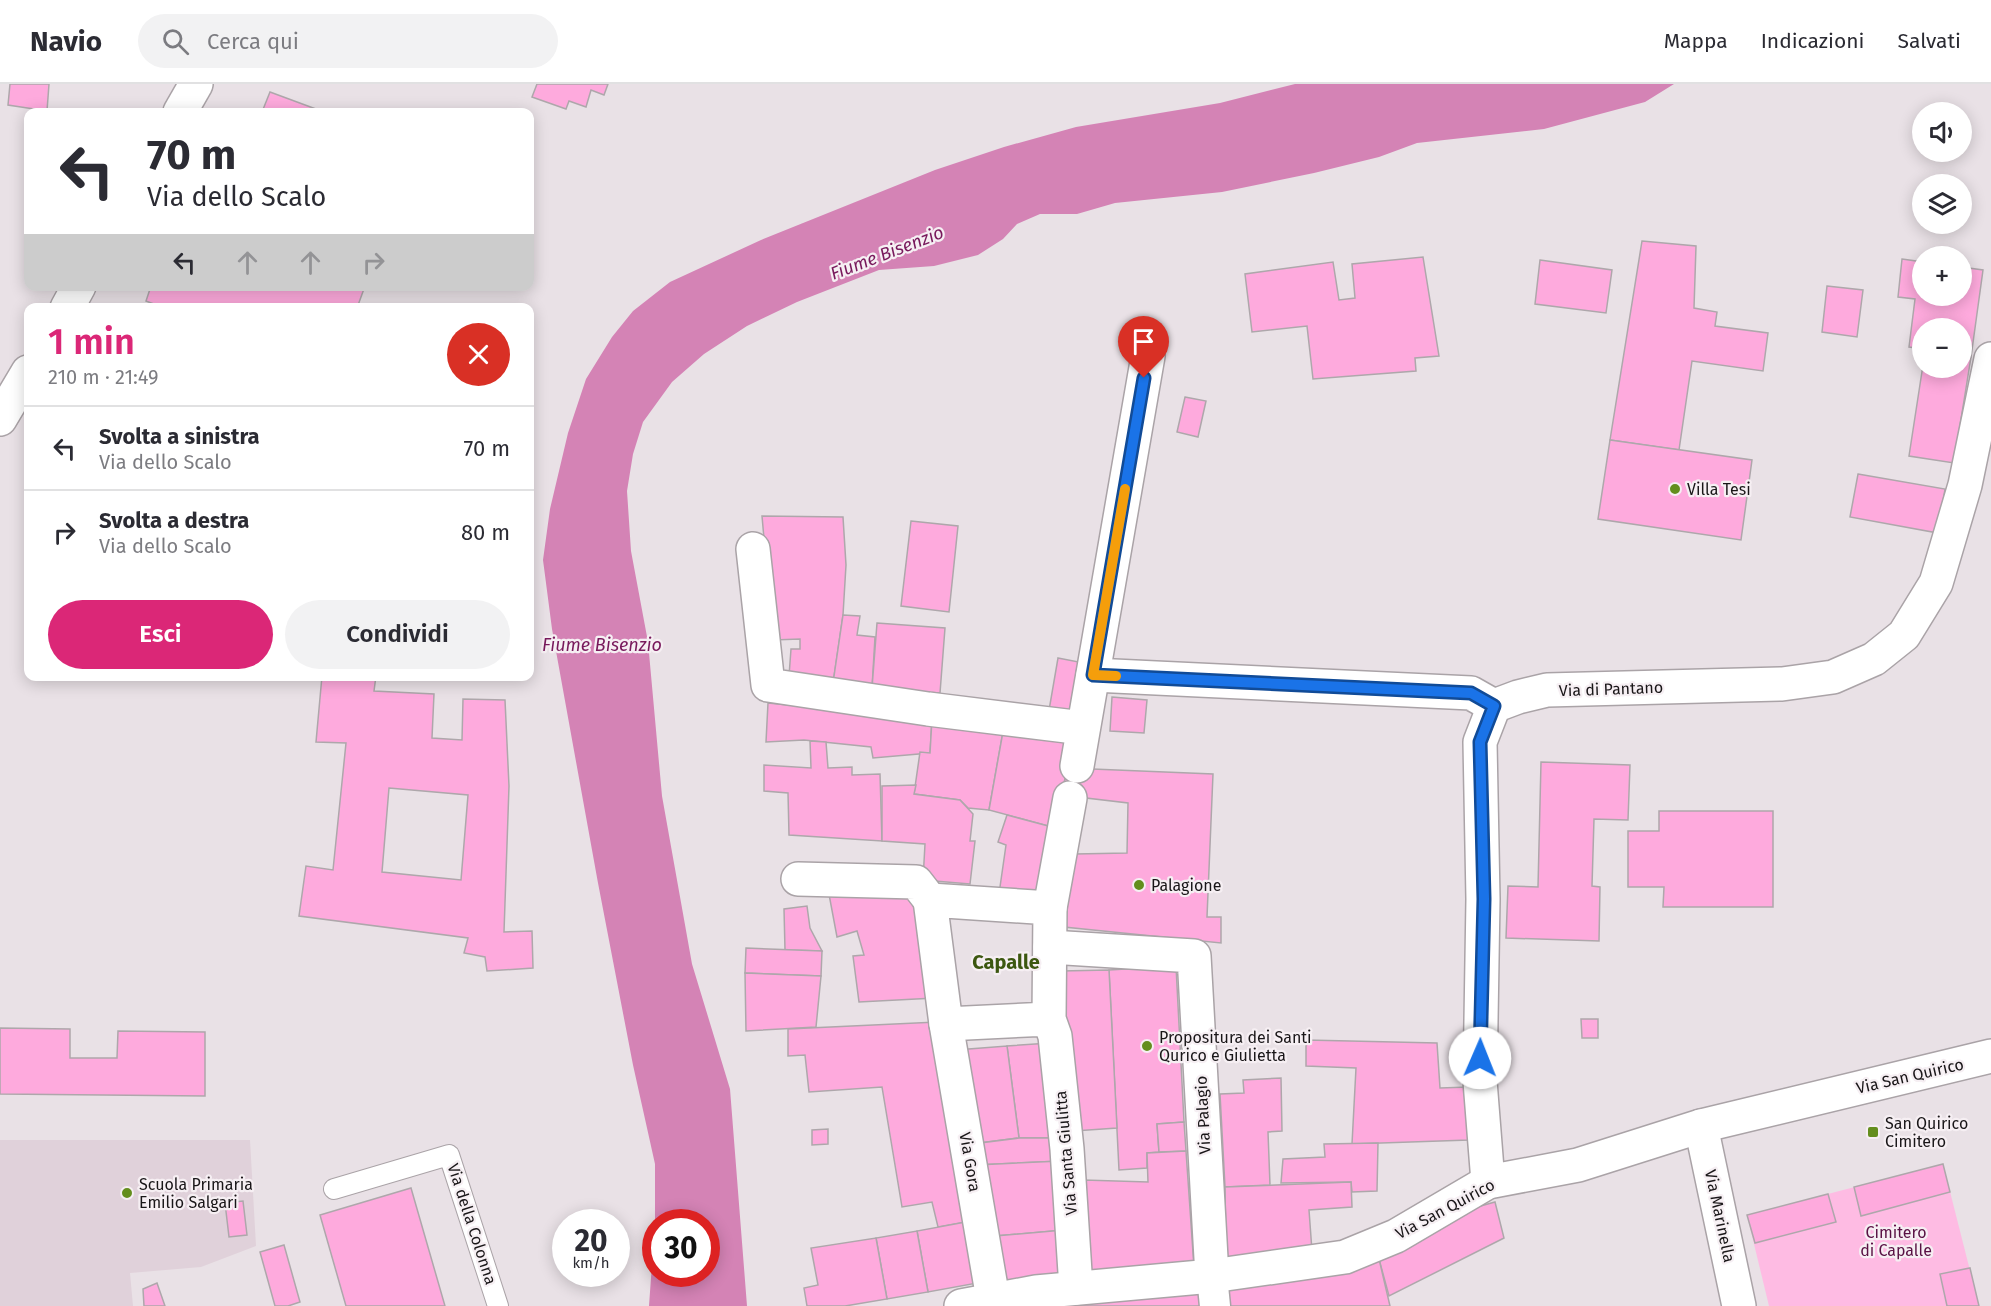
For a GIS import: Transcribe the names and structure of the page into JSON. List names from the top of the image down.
{
  "streets": {
    "street": [
      "Via di Pantano",
      "Via San Quirico",
      "Via Palagio",
      "Via Santa Giulitta",
      "Via Gora",
      "Via Marinella"
    ],
    "lane": ["Via della Colonna"]
  },
  "crossings": [
    ["Via San Quirico", "Via Palagio"],
    ["Via San Quirico", "Via Santa Giulitta"],
    ["Via San Quirico", "Via Gora"],
    ["Via San Quirico", "Via Marinella"],
    ["Via Palagio", "Via Santa Giulitta"]
  ],
  "districts": ["Capalle"],
  "water": ["Fiume Bisenzio"],
  "parks": ["Cimitero di Capalle"],
  "places": {
    "other": [
      "Villa Tesi",
      "Palagione",
      "Propositura dei Santi Qurico e Giulietta",
      "Scuola Primaria Emilio Salgari"
    ],
    "transit": ["San Quirico Cimitero"]
  },
  "page": {
    "header": "Navio",
    "search": "Cerca qui",
    "nav": ["Mappa", "Indicazioni", "Salvati"],
    "map_buttons": ["+", "−"],
    "turn": ["70 m", "Via dello Scalo"],
    "heading": ["1 min", "210 m · 21:49"],
    "list": [
      {
        "name": "Svolta a sinistra",
        "note": "Via dello Scalo",
        "value": "70 m"
      },
      {
        "name": "Svolta a destra",
        "note": "Via dello Scalo",
        "value": "80 m"
      }
    ],
    "buttons": ["Esci", "Condividi"],
    "speed": "20 km/h",
    "limit": "30"
  }
}
